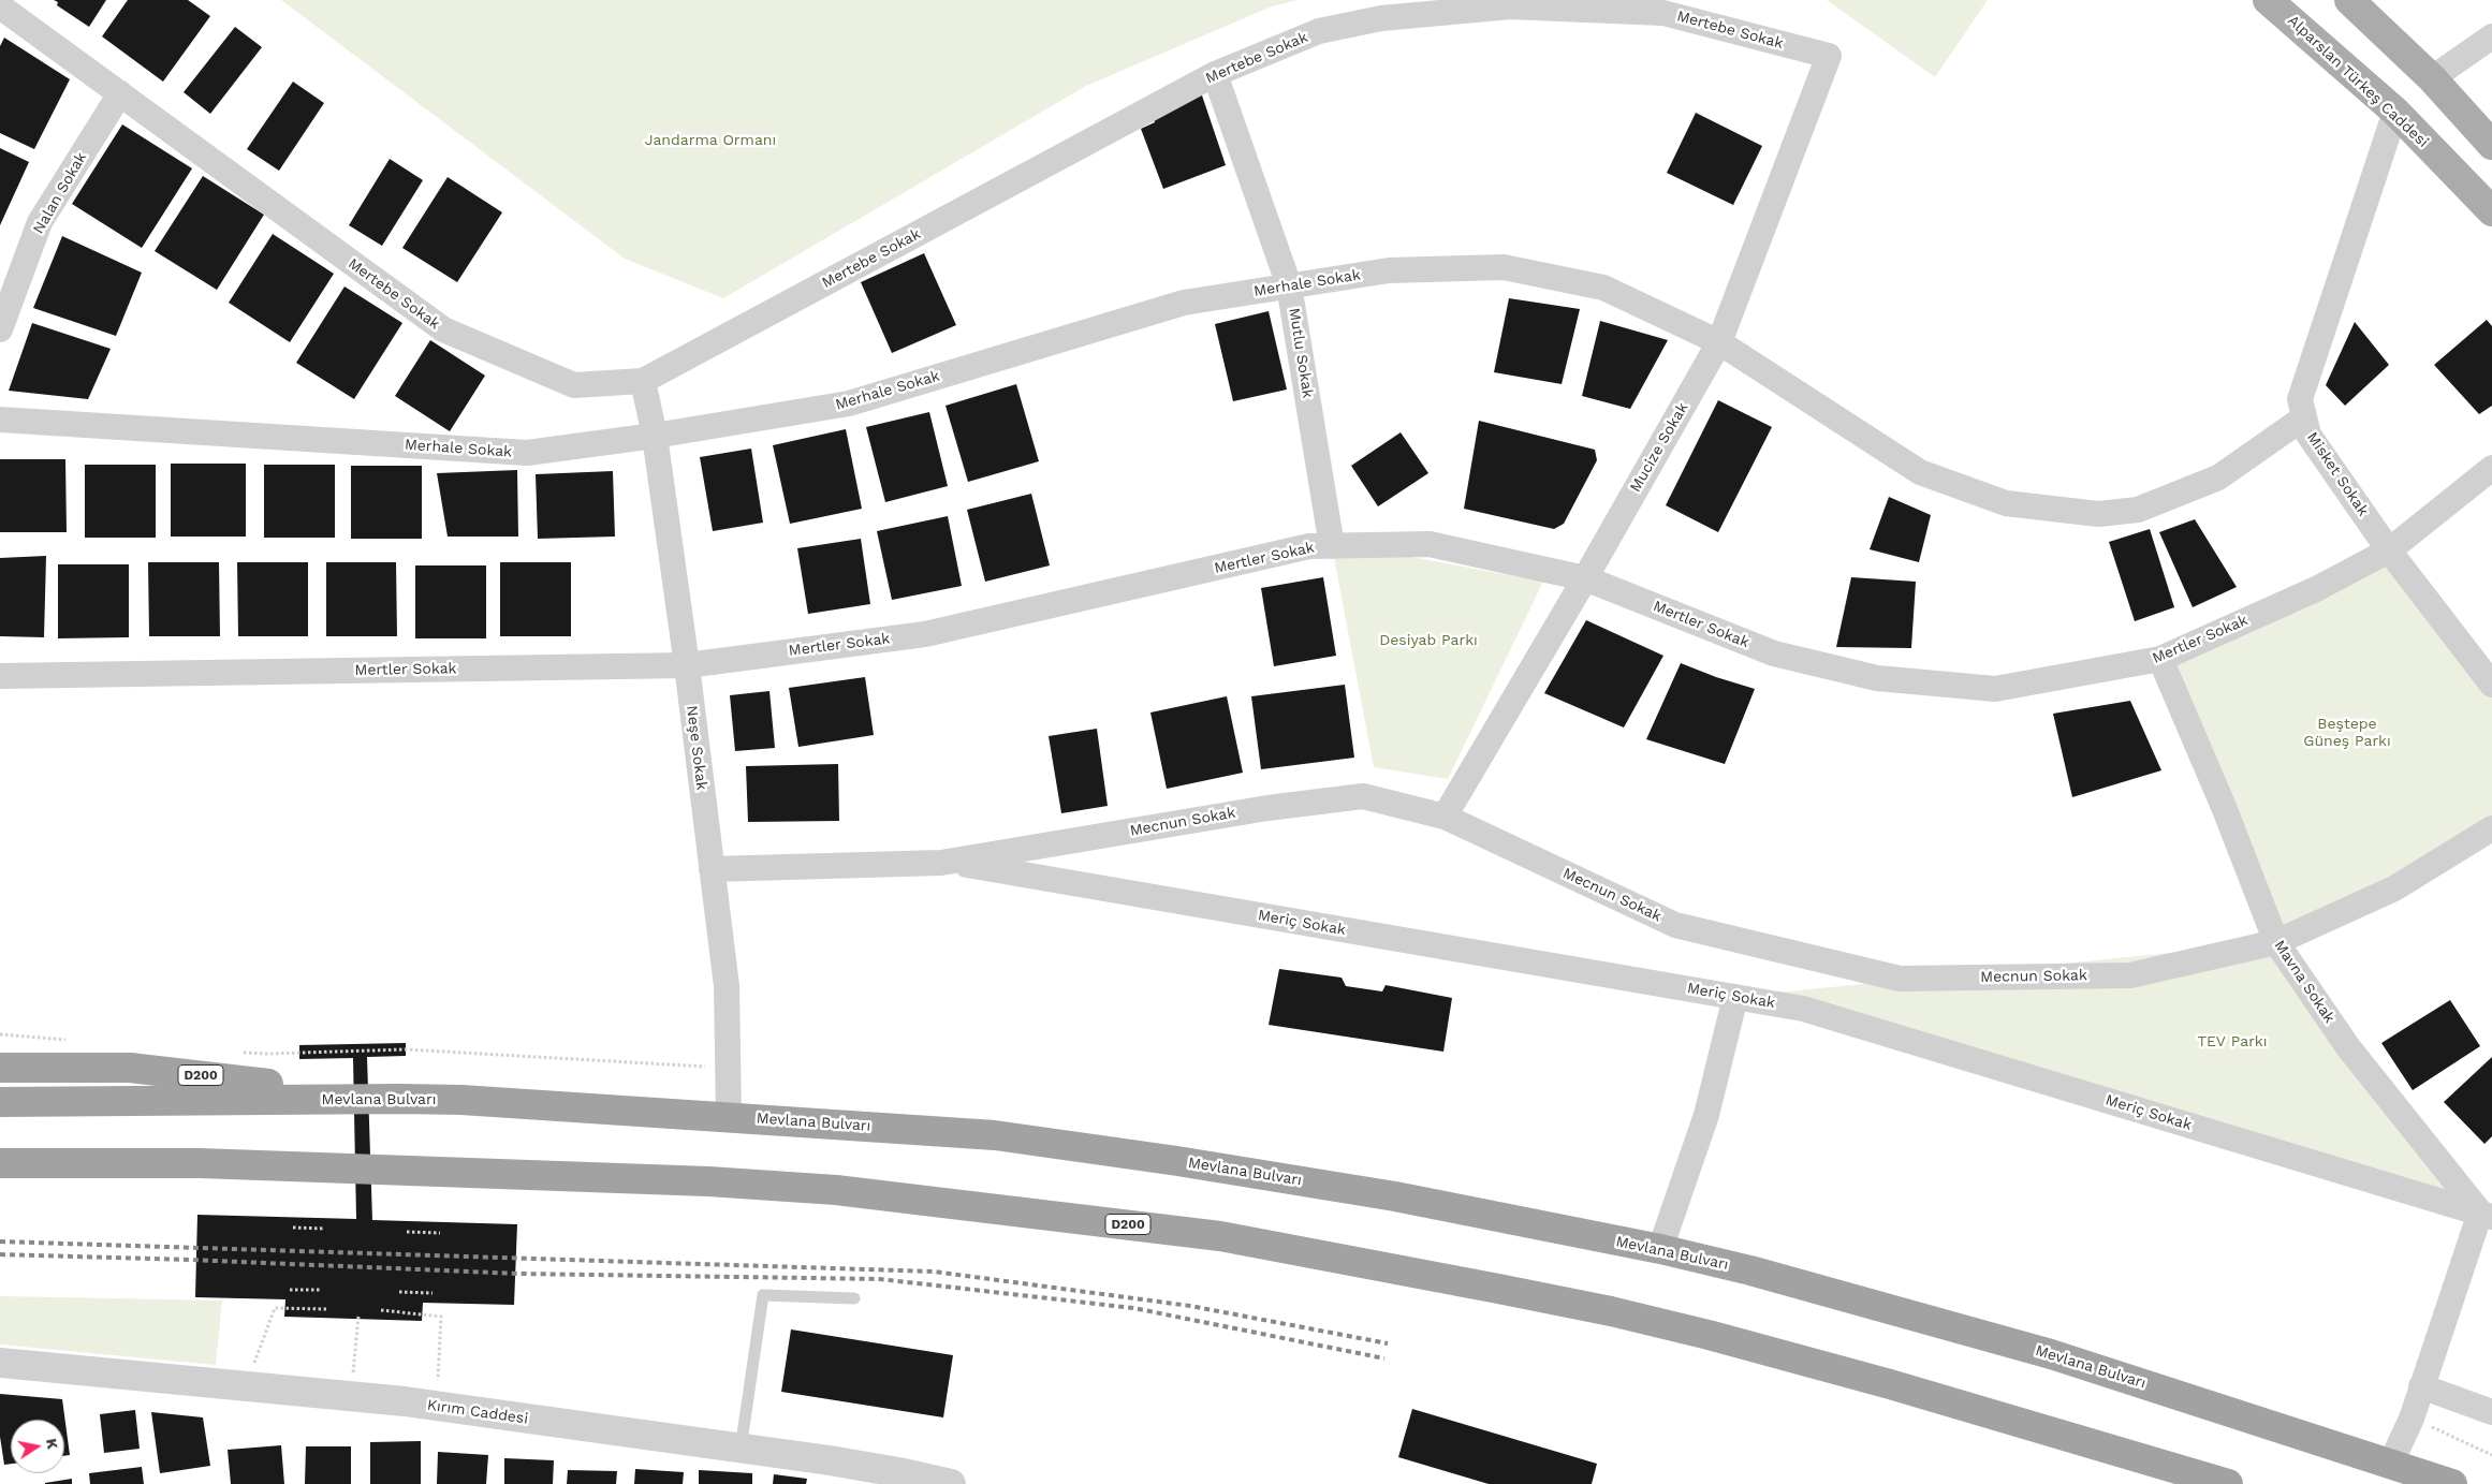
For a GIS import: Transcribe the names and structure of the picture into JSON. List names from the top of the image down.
{
  "streets": {
    "highway": ["D200", "Mevlana Bulvarı"],
    "main road": ["Alparslan Türkeş Caddesi"],
    "street": [
      "Mertebe Sokak",
      "Nalan Sokak",
      "Merhale Sokak",
      "Mutlu Sokak",
      "Mucize Sokak",
      "Misket Sokak",
      "Mertler Sokak",
      "Neşe Sokak",
      "Mecnun Sokak",
      "Meriç Sokak",
      "Mavna Sokak",
      "Kırım Caddesi"
    ]
  },
  "crossings": [
    ["Mertebe Sokak", "Nalan Sokak"],
    ["Mertebe Sokak", "Mutlu Sokak"],
    ["Mertebe Sokak", "Mucize Sokak"],
    ["Mertebe Sokak", "Neşe Sokak"],
    ["Alparslan Türkeş Caddesi", "Misket Sokak"],
    ["Merhale Sokak", "Mutlu Sokak"],
    ["Merhale Sokak", "Mucize Sokak"],
    ["Merhale Sokak", "Misket Sokak"],
    ["Merhale Sokak", "Neşe Sokak"],
    ["Mutlu Sokak", "Mertler Sokak"],
    ["Mucize Sokak", "Mertler Sokak"],
    ["Mucize Sokak", "Mecnun Sokak"],
    ["Misket Sokak", "Mertler Sokak"],
    ["Mertler Sokak", "Neşe Sokak"],
    ["Mertler Sokak", "Mavna Sokak"],
    ["Neşe Sokak", "Mecnun Sokak"],
    ["Neşe Sokak", "Mevlana Bulvarı"],
    ["Mecnun Sokak", "Meriç Sokak"],
    ["Mecnun Sokak", "Mavna Sokak"],
    ["Meriç Sokak", "Mavna Sokak"],
    ["D200", "Mevlana Bulvarı"]
  ],
  "parks": [
    "Jandarma Ormanı",
    "Desiyab Parkı",
    "Beştepe Güneş Parkı",
    "TEV Parkı"
  ],
  "north": "right"
}
